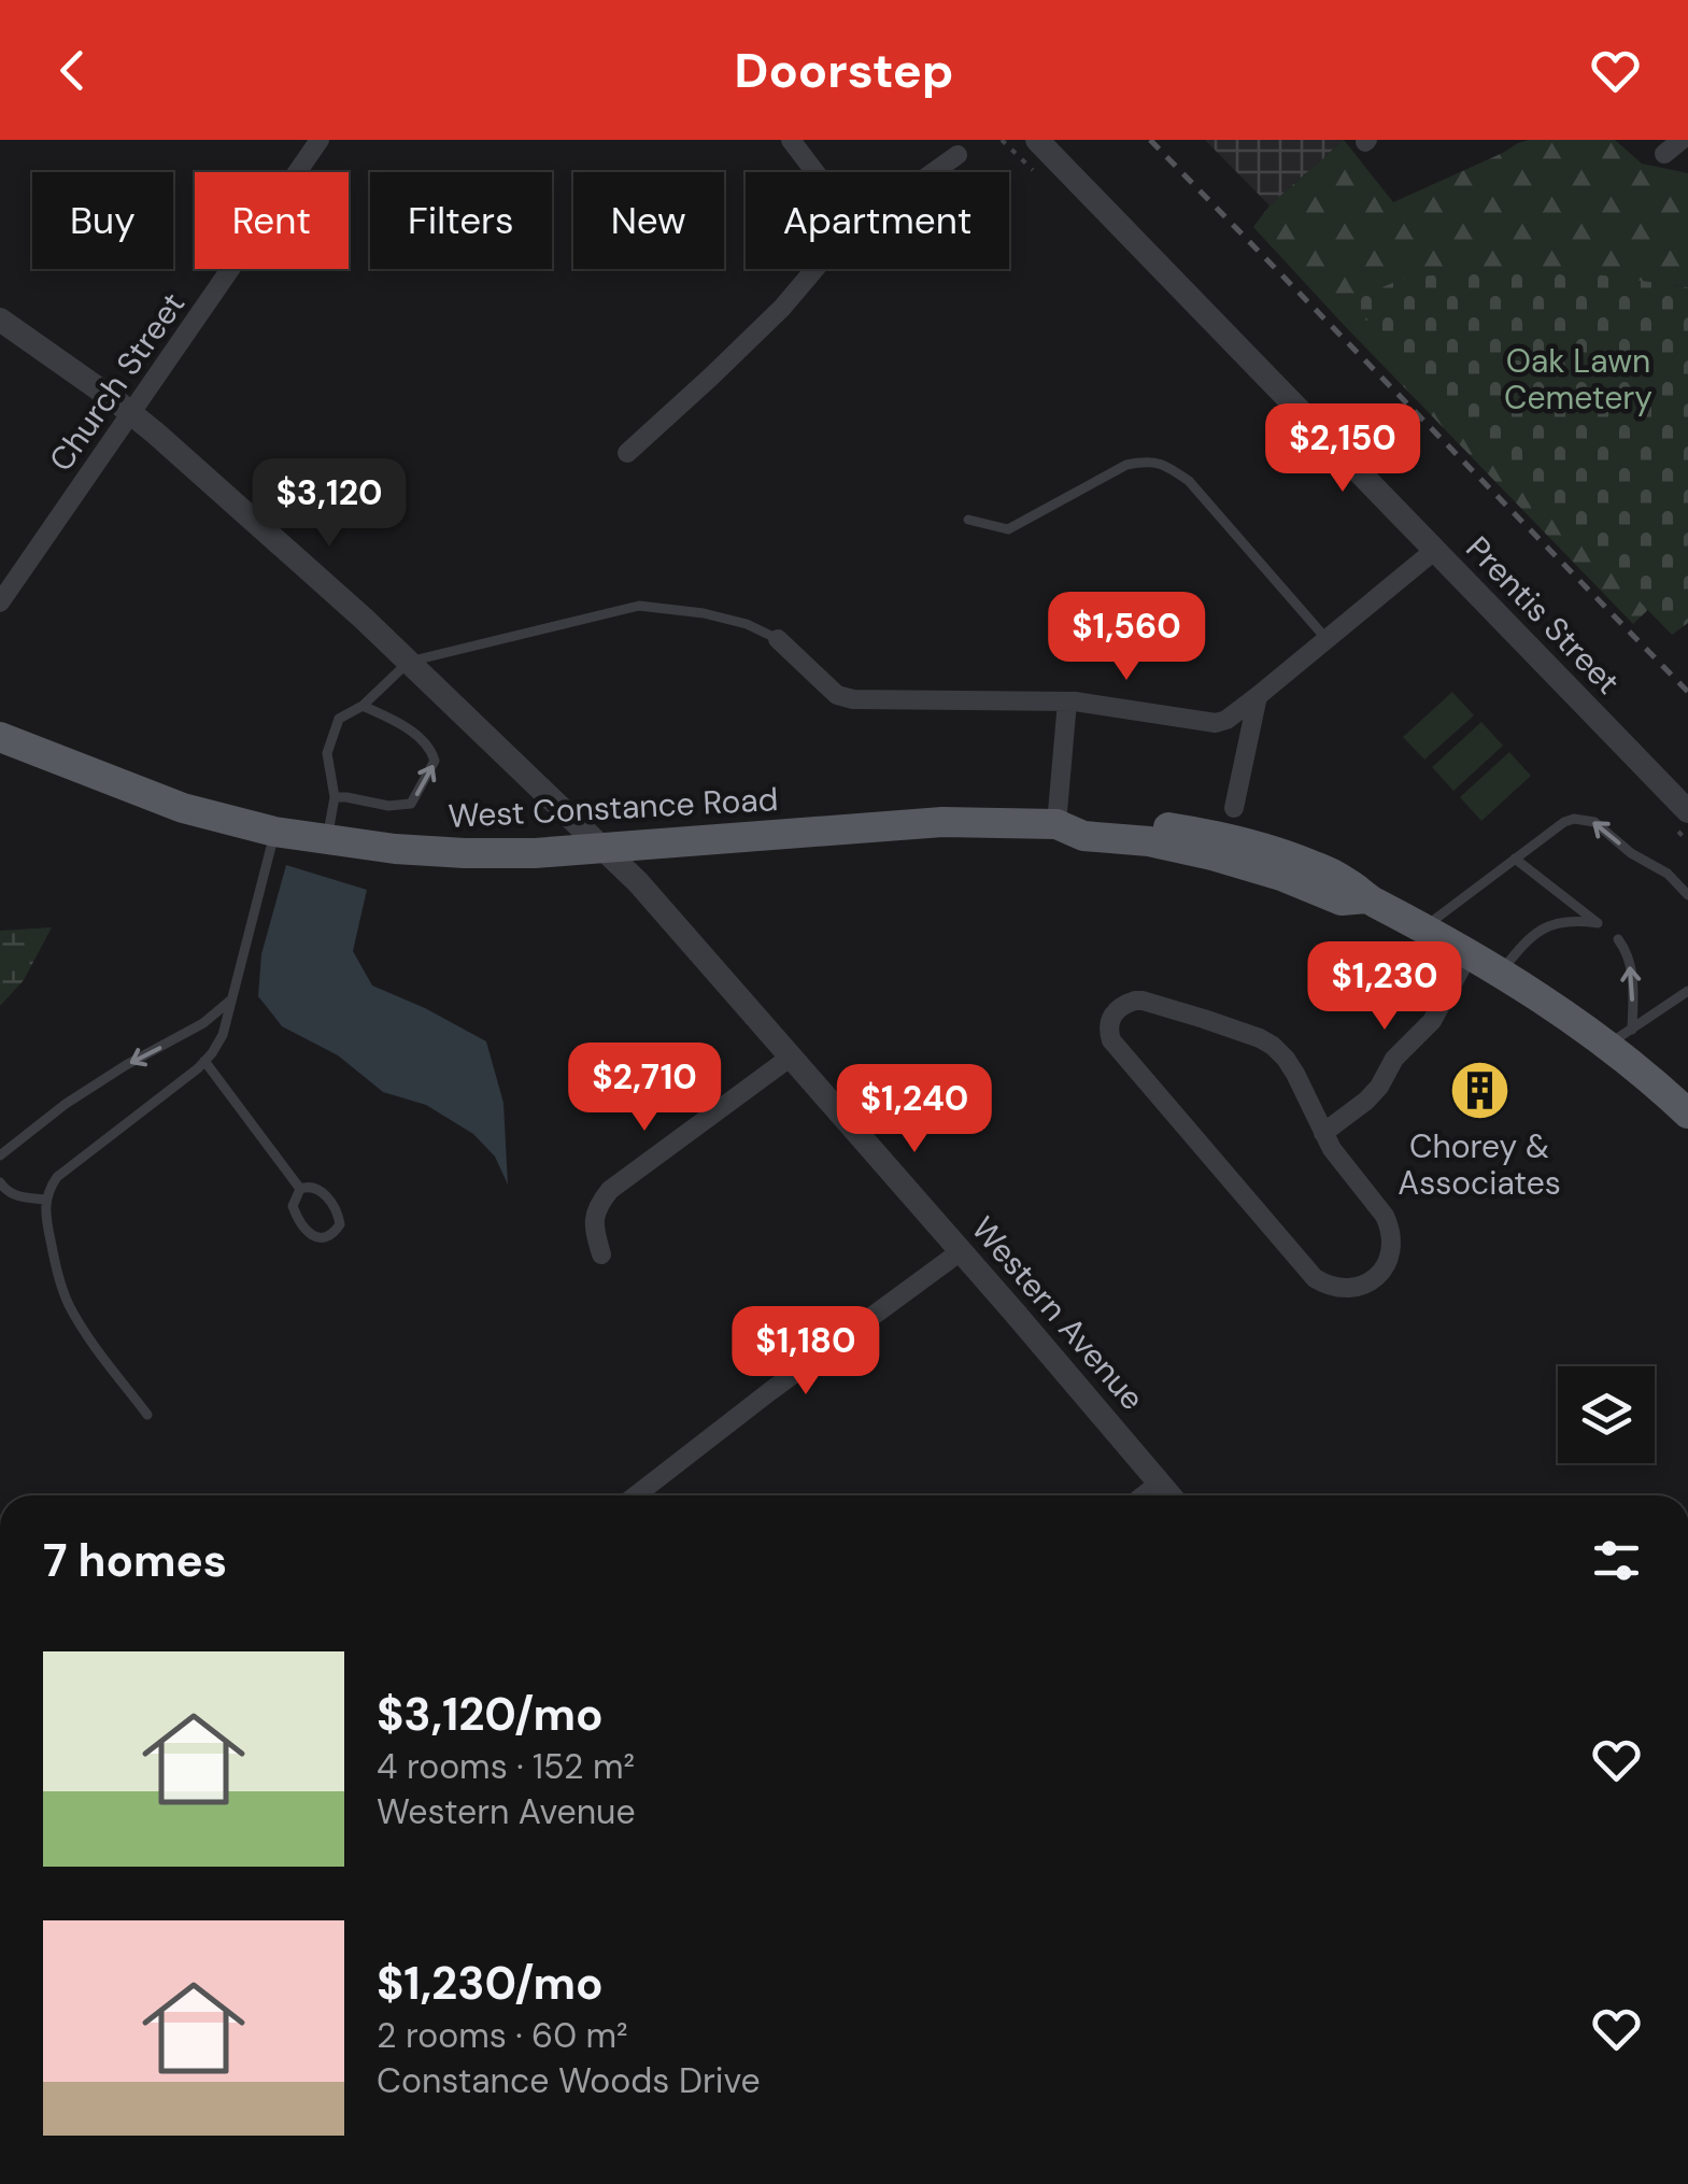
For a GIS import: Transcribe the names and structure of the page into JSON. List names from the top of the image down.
{
  "streets": {
    "main road": ["West Constance Road"],
    "street": ["Church Street", "Prentis Street", "Western Avenue"]
  },
  "crossings": [
    ["Church Street", "Western Avenue"],
    ["West Constance Road", "Western Avenue"]
  ],
  "parks": ["Oak Lawn Cemetery"],
  "places": {
    "building": ["Chorey & Associates"]
  },
  "page": {
    "header": "Doorstep",
    "chip": [
      "Buy",
      "Rent",
      "Filters",
      "New",
      "Apartment"
    ],
    "price": [
      "$2,150",
      "$3,120",
      "$1,560",
      "$1,230",
      "$2,710",
      "$1,240",
      "$1,180"
    ],
    "heading": "7 homes",
    "list": [
      {
        "name": "$3,120/mo",
        "note": "4 rooms · 152 m² · Western Avenue"
      },
      {
        "name": "$1,230/mo",
        "note": "2 rooms · 60 m² · Constance Woods Drive"
      }
    ]
  }
}
